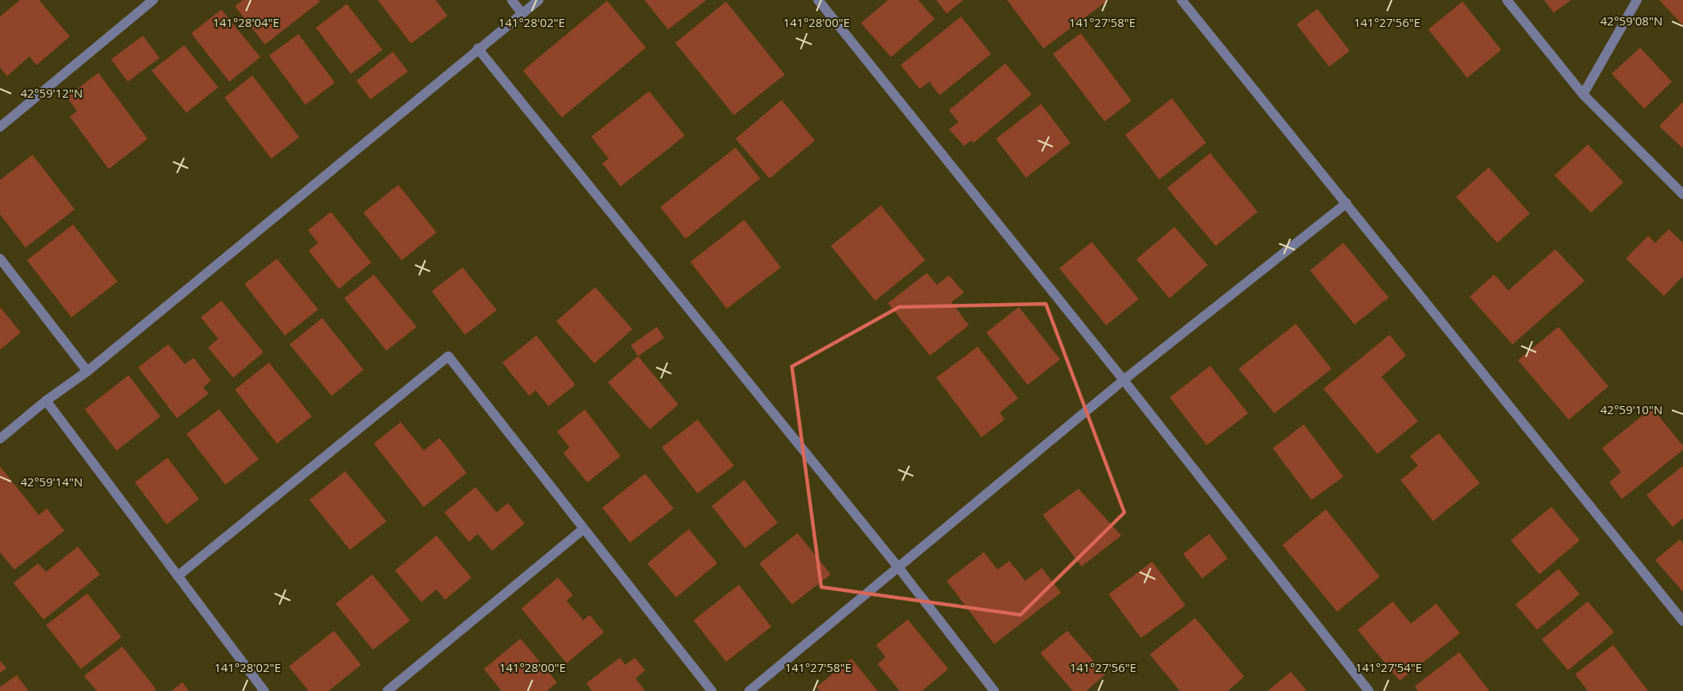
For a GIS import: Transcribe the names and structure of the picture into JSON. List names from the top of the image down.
{
  "coordinates": [
    "42°59'08\"N",
    "141°28'02\"E",
    "141°28'00\"E",
    "141°27'58\"E",
    "141°27'56\"E",
    "141°28'04\"E",
    "42°59'12\"N",
    "42°59'10\"N",
    "42°59'14\"N",
    "141°27'54\"E"
  ]
}
